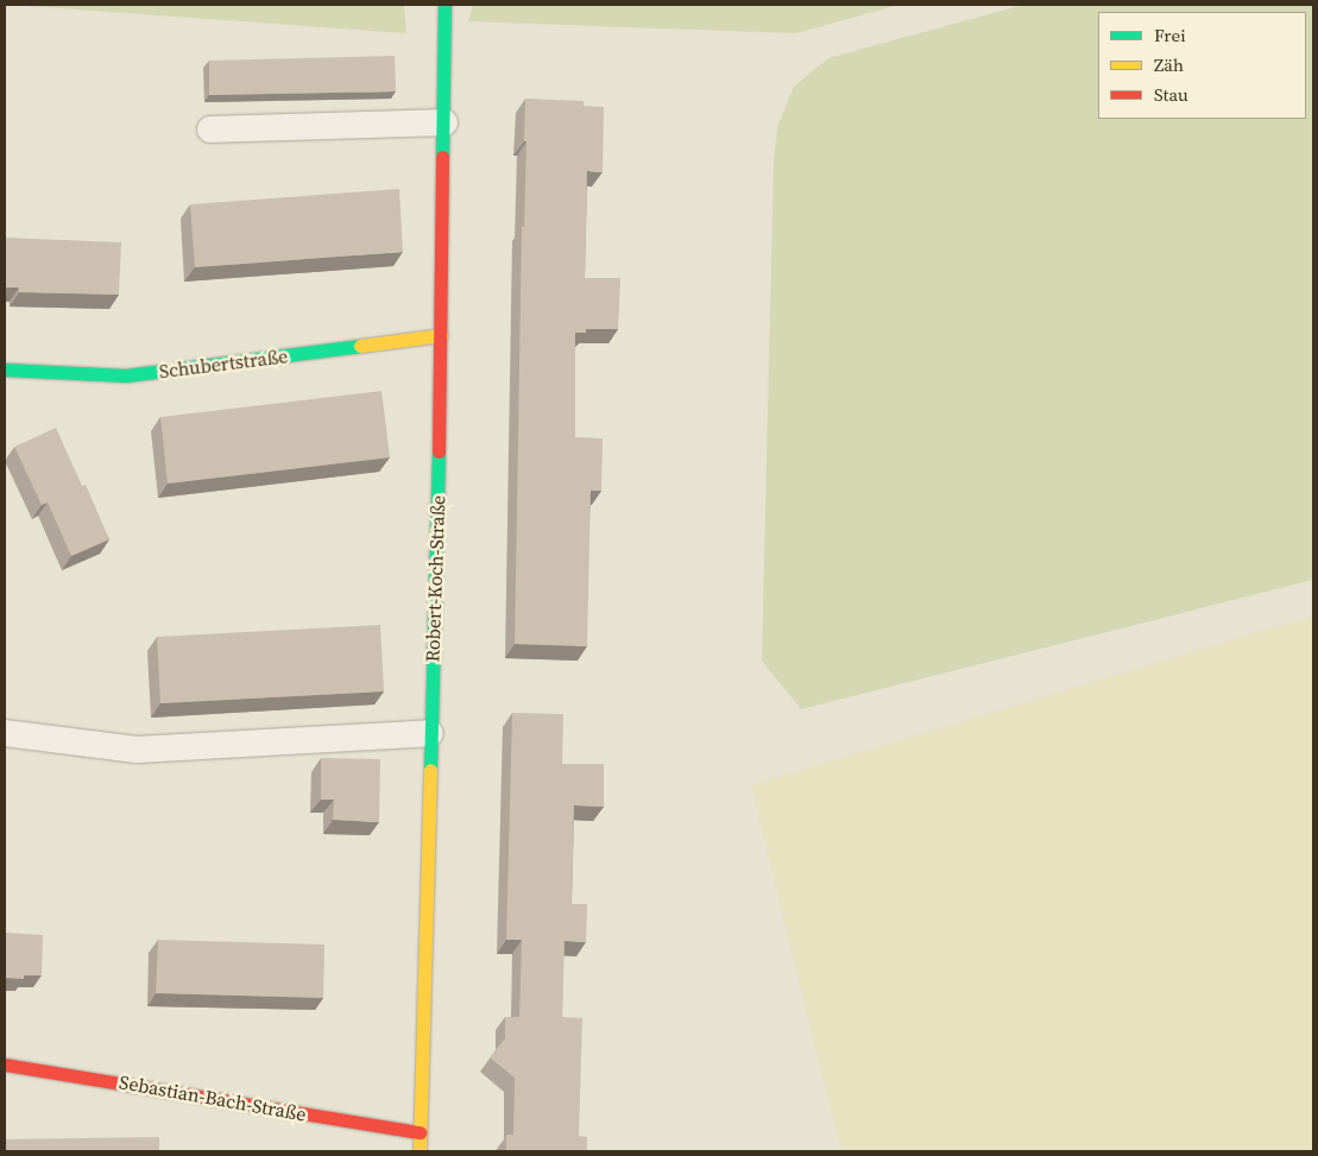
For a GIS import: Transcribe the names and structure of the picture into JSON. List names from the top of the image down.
{
  "streets": {
    "street": ["Schubertstraße", "Robert-Koch-Straße", "Sebastian-Bach-Straße"]
  },
  "crossings": [
    ["Schubertstraße", "Robert-Koch-Straße"],
    ["Robert-Koch-Straße", "Sebastian-Bach-Straße"]
  ],
  "legend": ["Frei", "Zäh", "Stau"]
}
